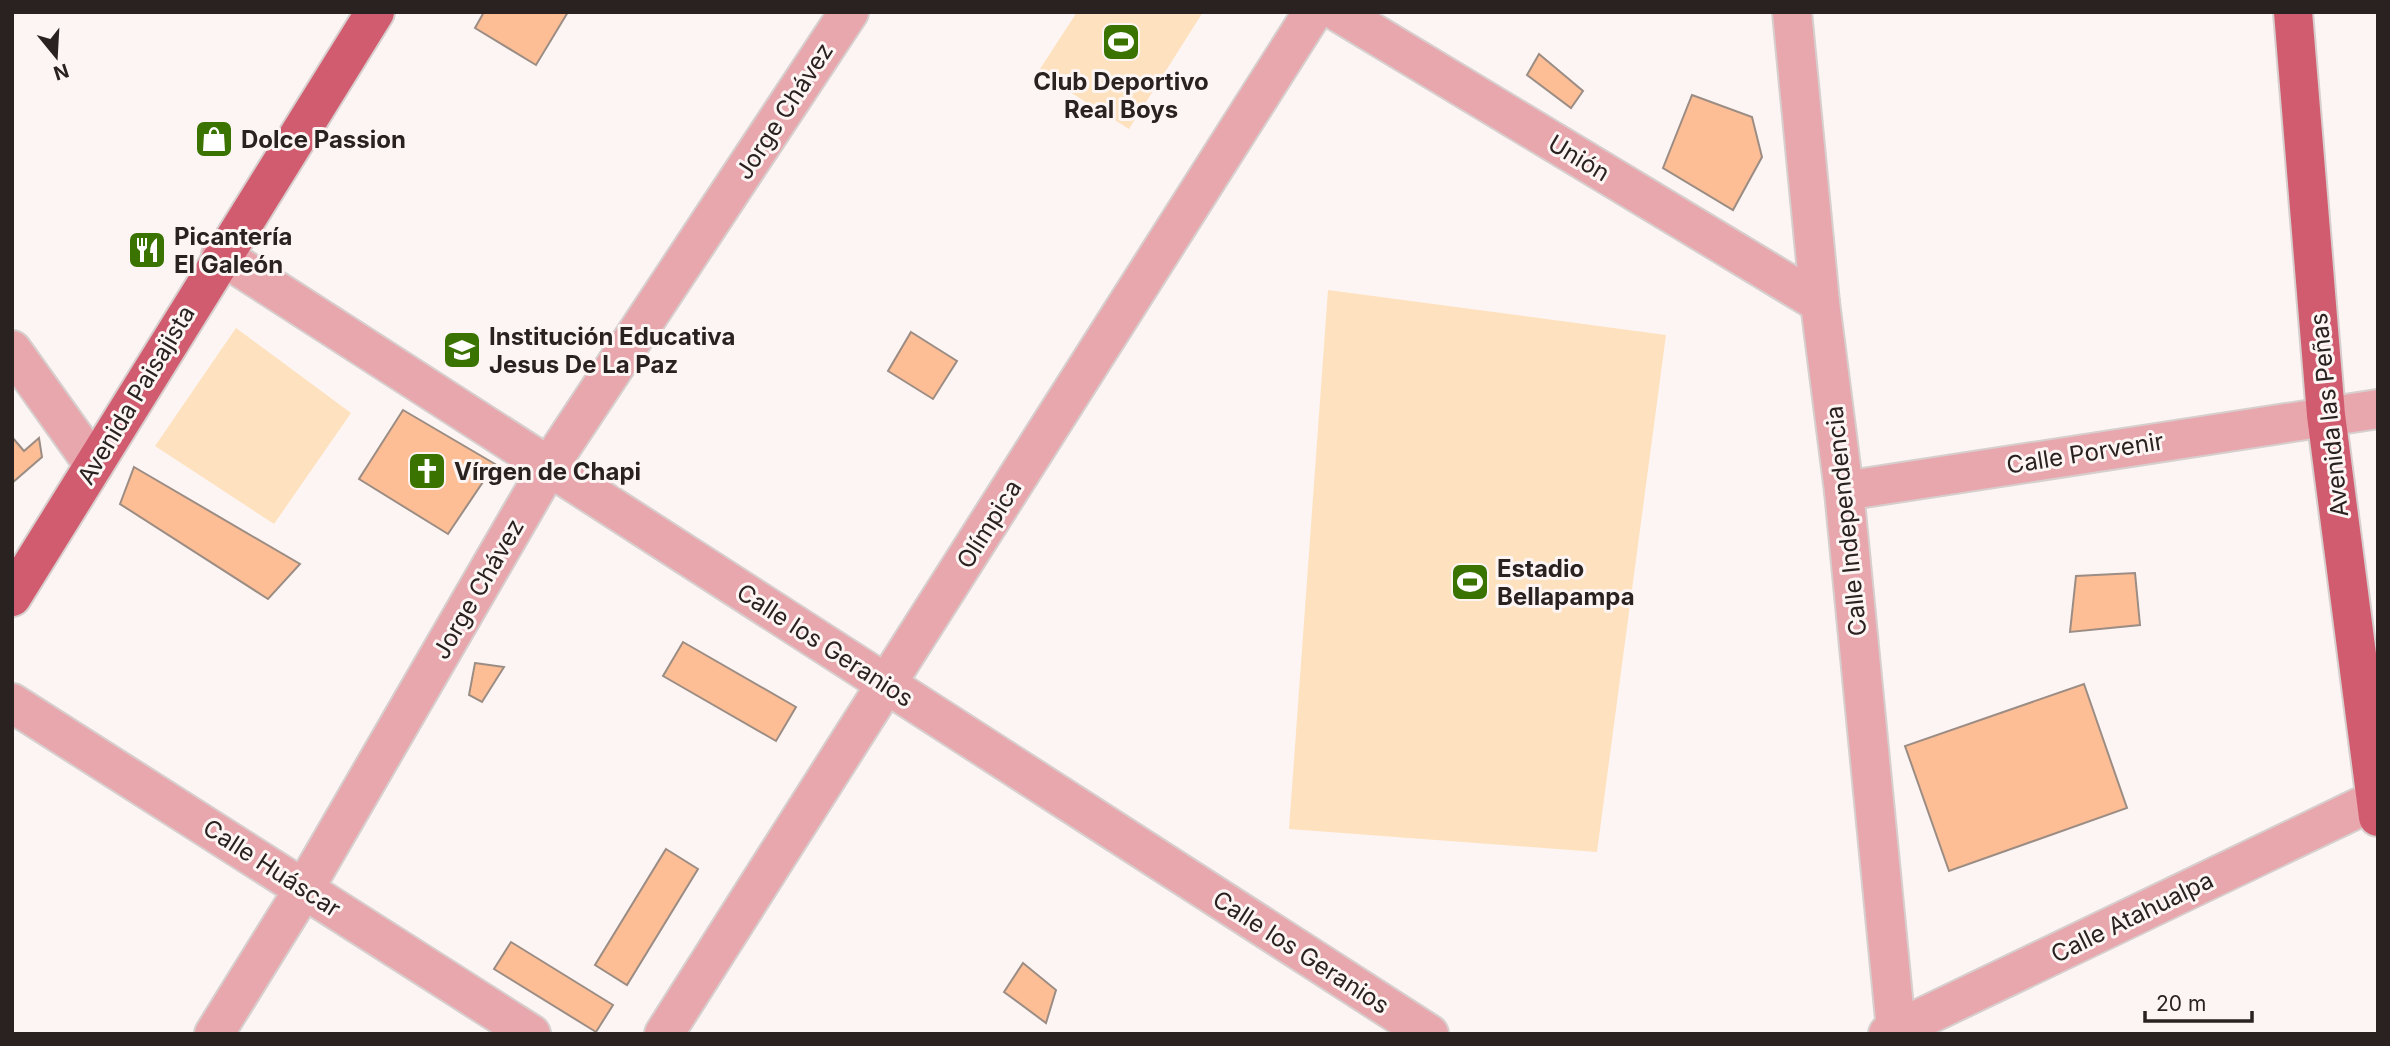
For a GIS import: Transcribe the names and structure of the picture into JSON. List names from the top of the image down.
{
  "streets": {
    "main road": ["Avenida Paisajista", "Avenida las Peñas"],
    "street": [
      "Jorge Chávez",
      "Unión",
      "Calle Porvenir",
      "Calle Independencia",
      "Olímpica",
      "Calle los Geranios",
      "Calle Huáscar",
      "Calle Atahualpa"
    ]
  },
  "crossings": [
    ["Jorge Chávez", "Calle los Geranios"],
    ["Jorge Chávez", "Calle Huáscar"],
    ["Unión", "Calle Independencia"],
    ["Avenida Paisajista", "Calle los Geranios"],
    ["Avenida las Peñas", "Calle Porvenir"],
    ["Avenida las Peñas", "Calle Atahualpa"],
    ["Calle Porvenir", "Calle Independencia"],
    ["Calle Independencia", "Calle Atahualpa"],
    ["Olímpica", "Calle los Geranios"]
  ],
  "places": {
    "sports": ["Club Deportivo Real Boys", "Estadio Bellapampa"],
    "shop": ["Dolce Passion"],
    "restaurant": ["Picantería El Galeón"],
    "school or university": ["Institución Educativa Jesus De La Paz"],
    "church": ["Vírgen de Chapi"]
  },
  "scale_bar": "20 m",
  "north": "bottom"
}
